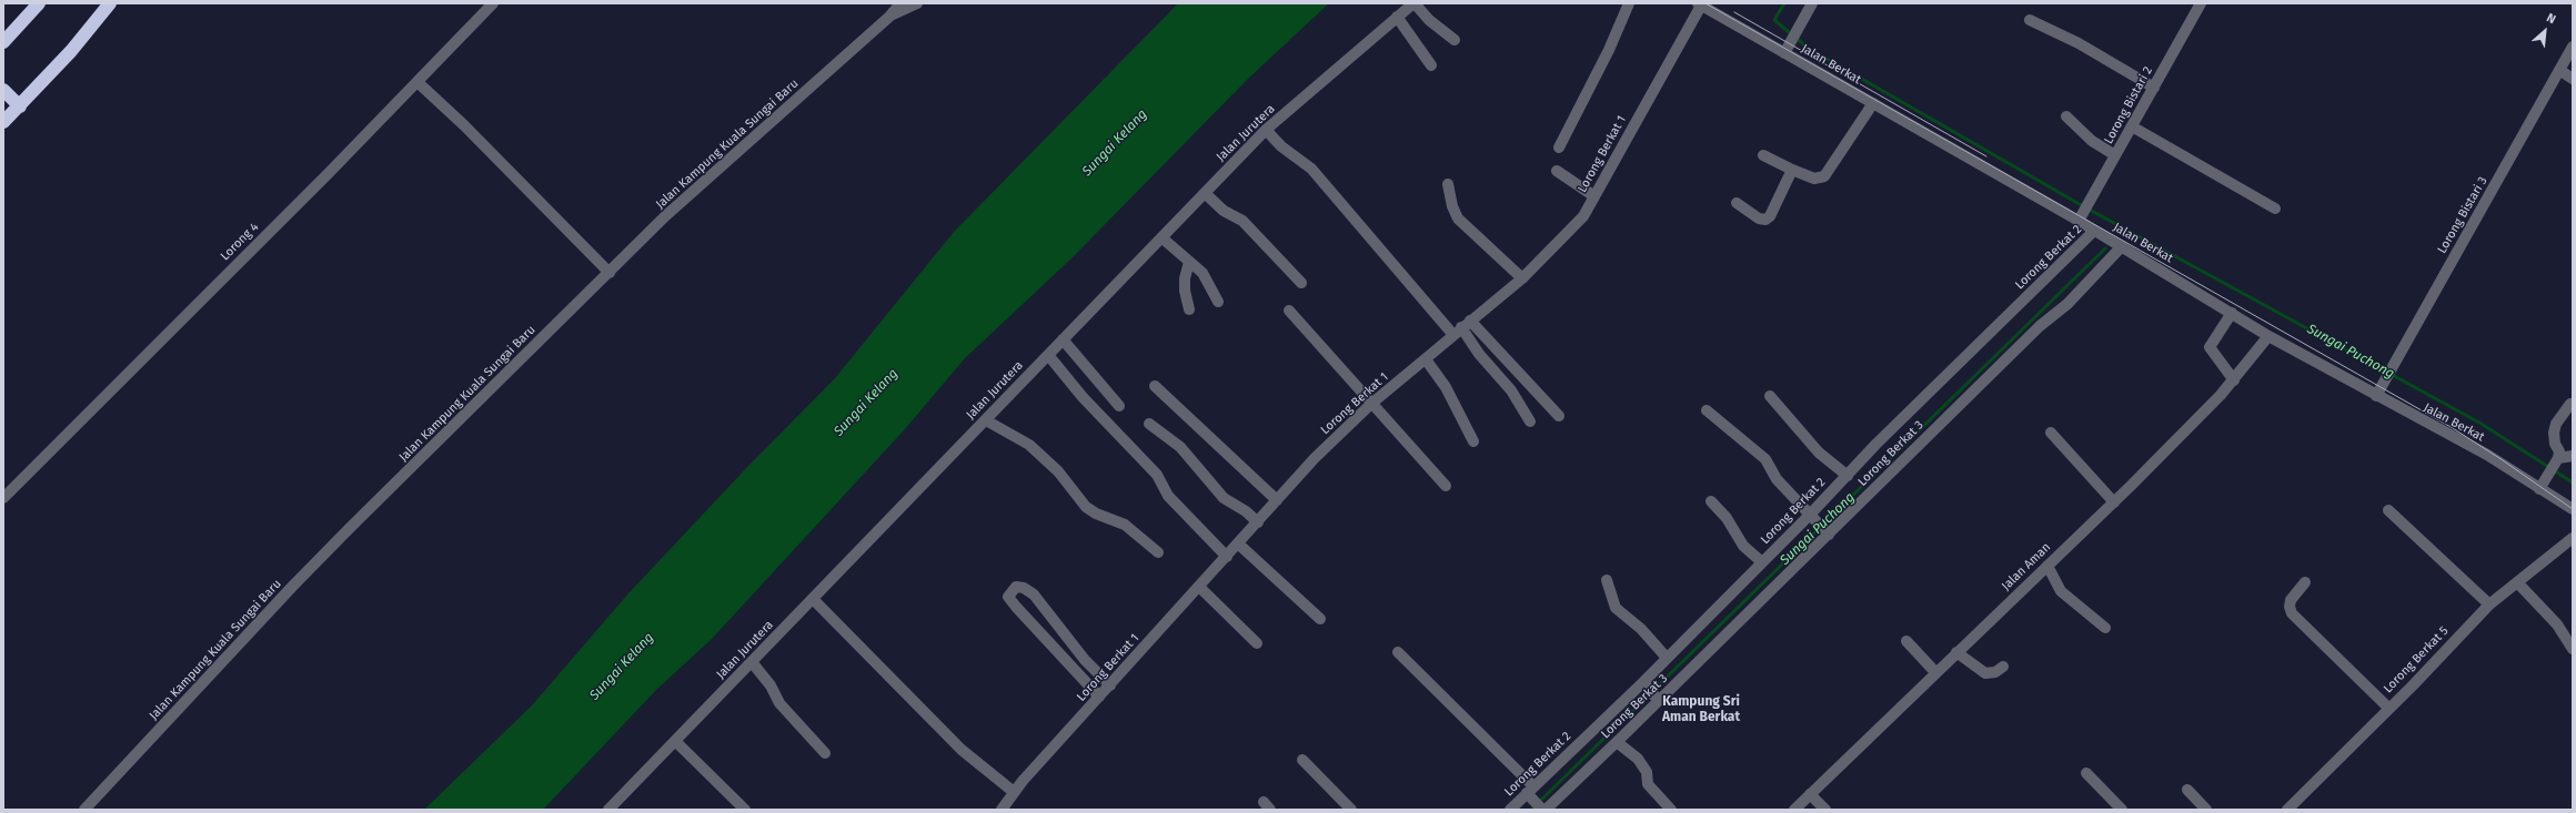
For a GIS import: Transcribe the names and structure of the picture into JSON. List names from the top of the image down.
{
  "streets": {
    "street": [
      "Jalan Berkat",
      "Lorong Bistari 2",
      "Jalan Jurutera",
      "Jalan Kampung Kuala Sungai Baru",
      "Lorong Berkat 1",
      "Lorong Bistari 3",
      "Lorong 4",
      "Lorong Berkat 2",
      "Lorong Berkat 3",
      "Jalan Aman",
      "Lorong Berkat 5"
    ]
  },
  "crossings": [
    ["Jalan Berkat", "Lorong Bistari 2"],
    ["Jalan Berkat", "Lorong Berkat 1"],
    ["Jalan Berkat", "Lorong Bistari 3"],
    ["Jalan Berkat", "Lorong Berkat 2"],
    ["Jalan Berkat", "Lorong Berkat 3"],
    ["Jalan Berkat", "Jalan Aman"]
  ],
  "districts": ["Kampung Sri Aman Berkat"],
  "water": ["Sungai Kelang", "Sungai Puchong"],
  "north": "top right"
}
